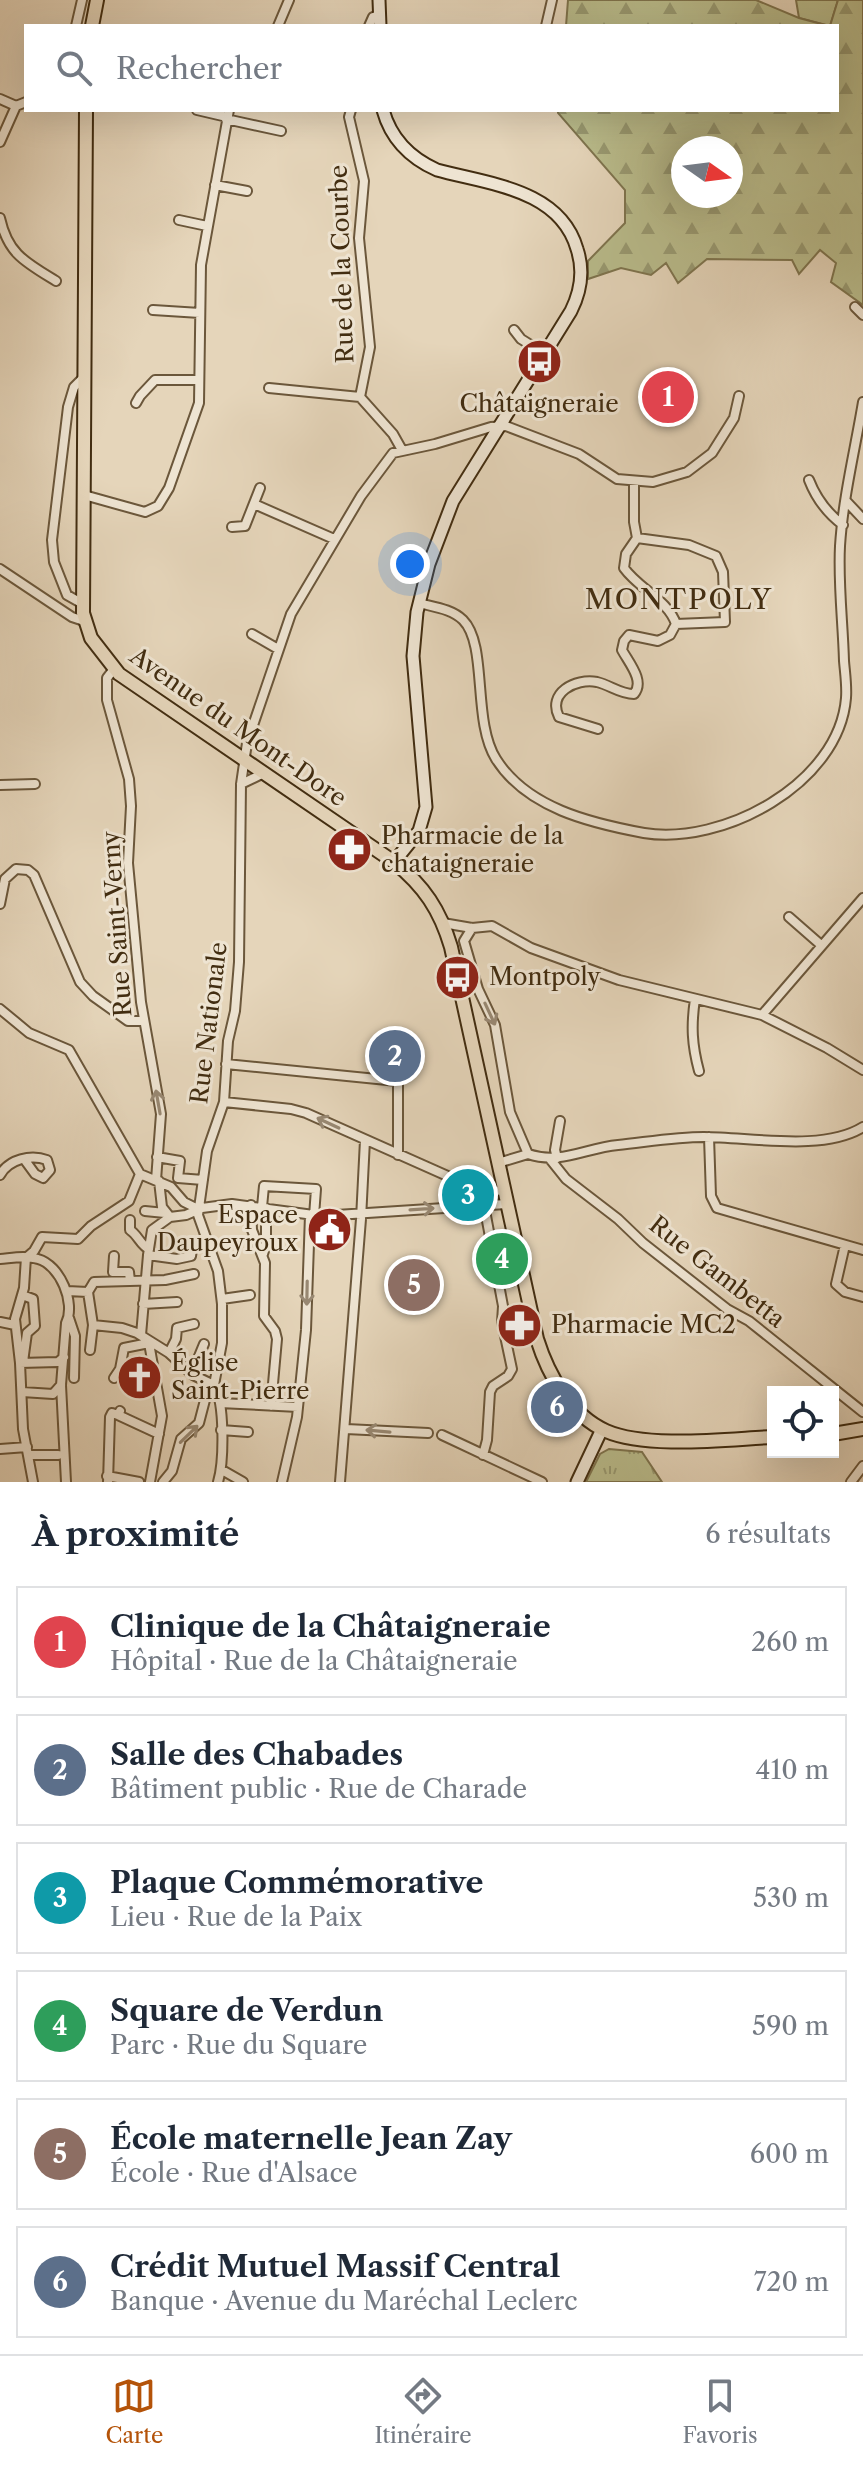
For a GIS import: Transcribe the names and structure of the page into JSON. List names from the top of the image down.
{
  "streets": {
    "main road": ["Avenue du Mont-Dore"],
    "street": [
      "Rue de la Courbe",
      "Rue Saint-Verny",
      "Rue Nationale",
      "Rue Gambetta"
    ]
  },
  "crossings": [
    ["Rue de la Courbe", "Rue Nationale"],
    ["Avenue du Mont-Dore", "Rue Saint-Verny"],
    ["Avenue du Mont-Dore", "Rue Nationale"]
  ],
  "districts": ["MONTPOLY"],
  "places": {
    "bus stop": ["Châtaigneraie", "Montpoly"],
    "pharmacy": ["Pharmacie de la chataigneraie", "Pharmacie MC2"],
    "public building": ["Espace Daupeyroux"],
    "church": ["Église Saint-Pierre"]
  },
  "north": "right",
  "page": {
    "search": "Rechercher",
    "pins": [
      "1",
      "2",
      "3",
      "4",
      "5",
      "6"
    ],
    "heading": ["À proximité", "6 résultats"],
    "list": [
      {
        "mark": "1",
        "name": "Clinique de la Châtaigneraie",
        "note": "Hôpital · Rue de la Châtaigneraie",
        "value": "260 m"
      },
      {
        "mark": "2",
        "name": "Salle des Chabades",
        "note": "Bâtiment public · Rue de Charade",
        "value": "410 m"
      },
      {
        "mark": "3",
        "name": "Plaque Commémorative",
        "note": "Lieu · Rue de la Paix",
        "value": "530 m"
      },
      {
        "mark": "4",
        "name": "Square de Verdun",
        "note": "Parc · Rue du Square",
        "value": "590 m"
      },
      {
        "mark": "5",
        "name": "École maternelle Jean Zay",
        "note": "École · Rue d'Alsace",
        "value": "600 m"
      },
      {
        "mark": "6",
        "name": "Crédit Mutuel Massif Central",
        "note": "Banque · Avenue du Maréchal Leclerc",
        "value": "720 m"
      }
    ],
    "nav": ["Carte", "Itinéraire", "Favoris"]
  }
}
